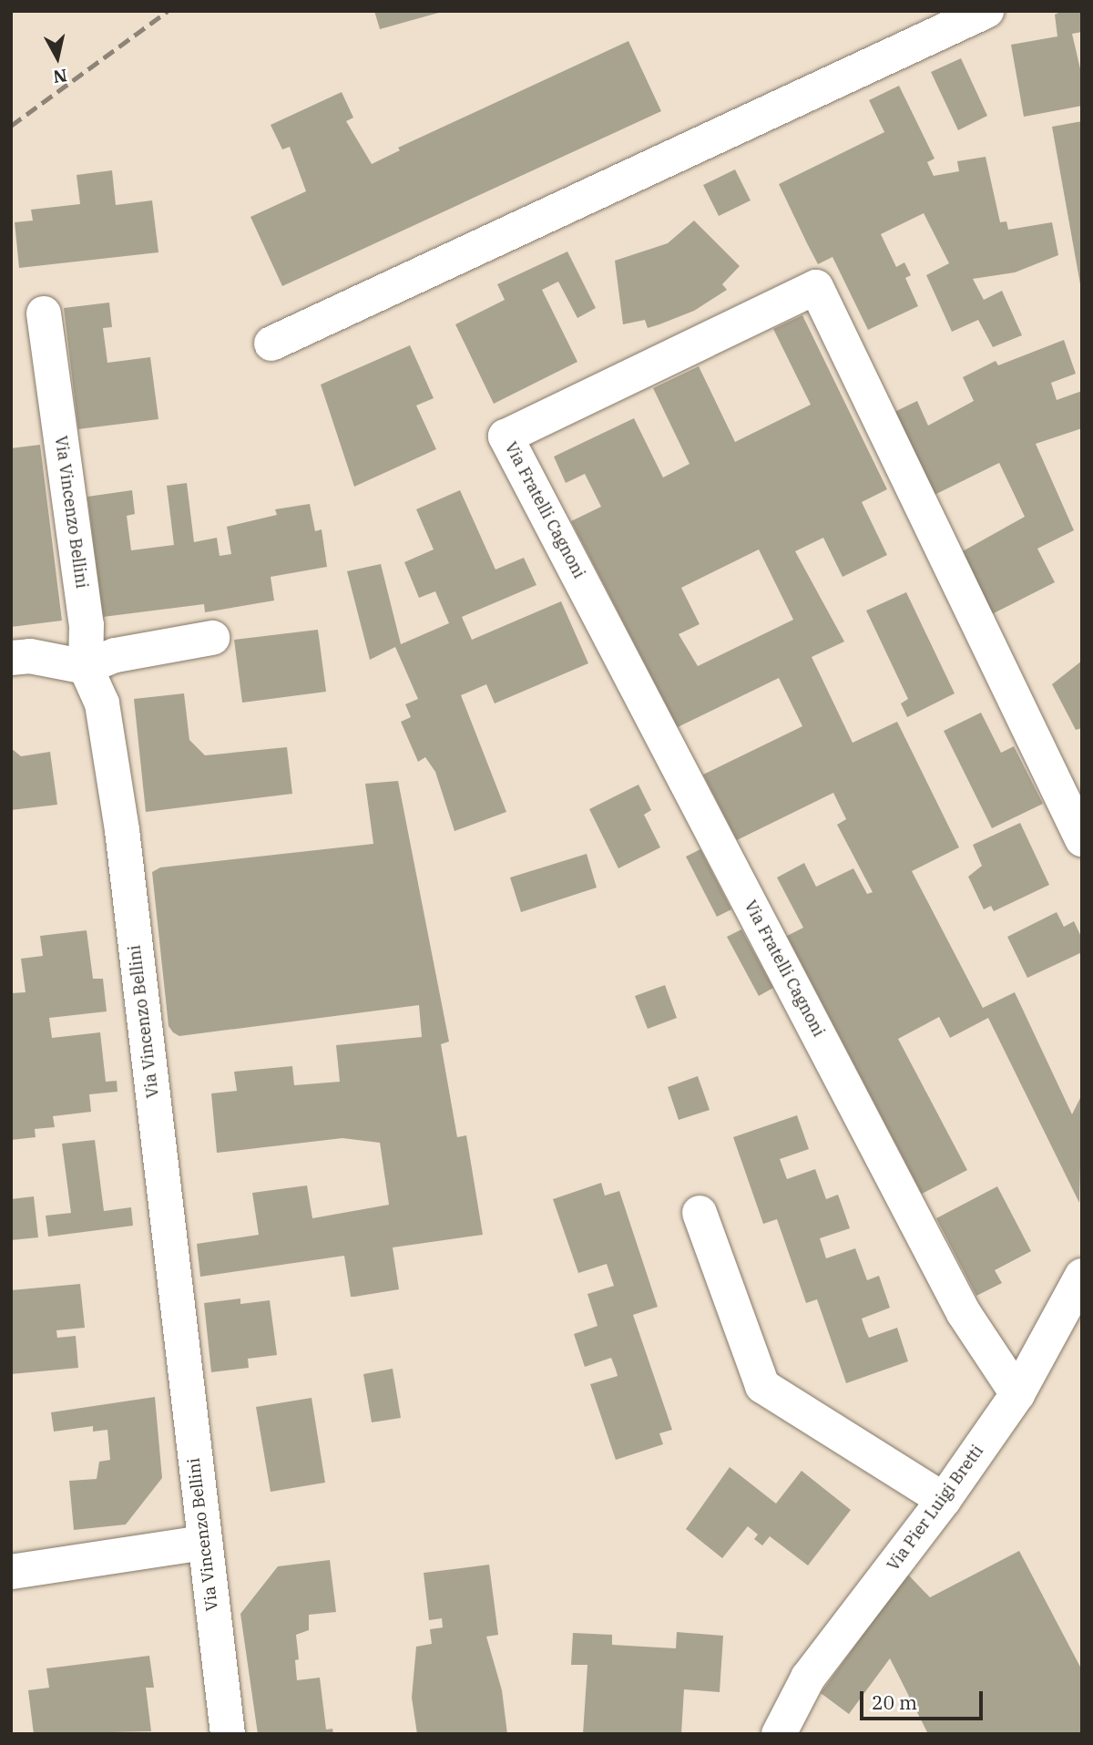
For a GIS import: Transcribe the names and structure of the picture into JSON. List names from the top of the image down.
{
  "streets": {
    "street": ["Via Fratelli Cagnoni", "Via Vincenzo Bellini", "Via Pier Luigi Bretti"]
  },
  "crossings": [
    ["Via Fratelli Cagnoni", "Via Pier Luigi Bretti"]
  ],
  "scale_bar": "20 m",
  "north": "bottom"
}
